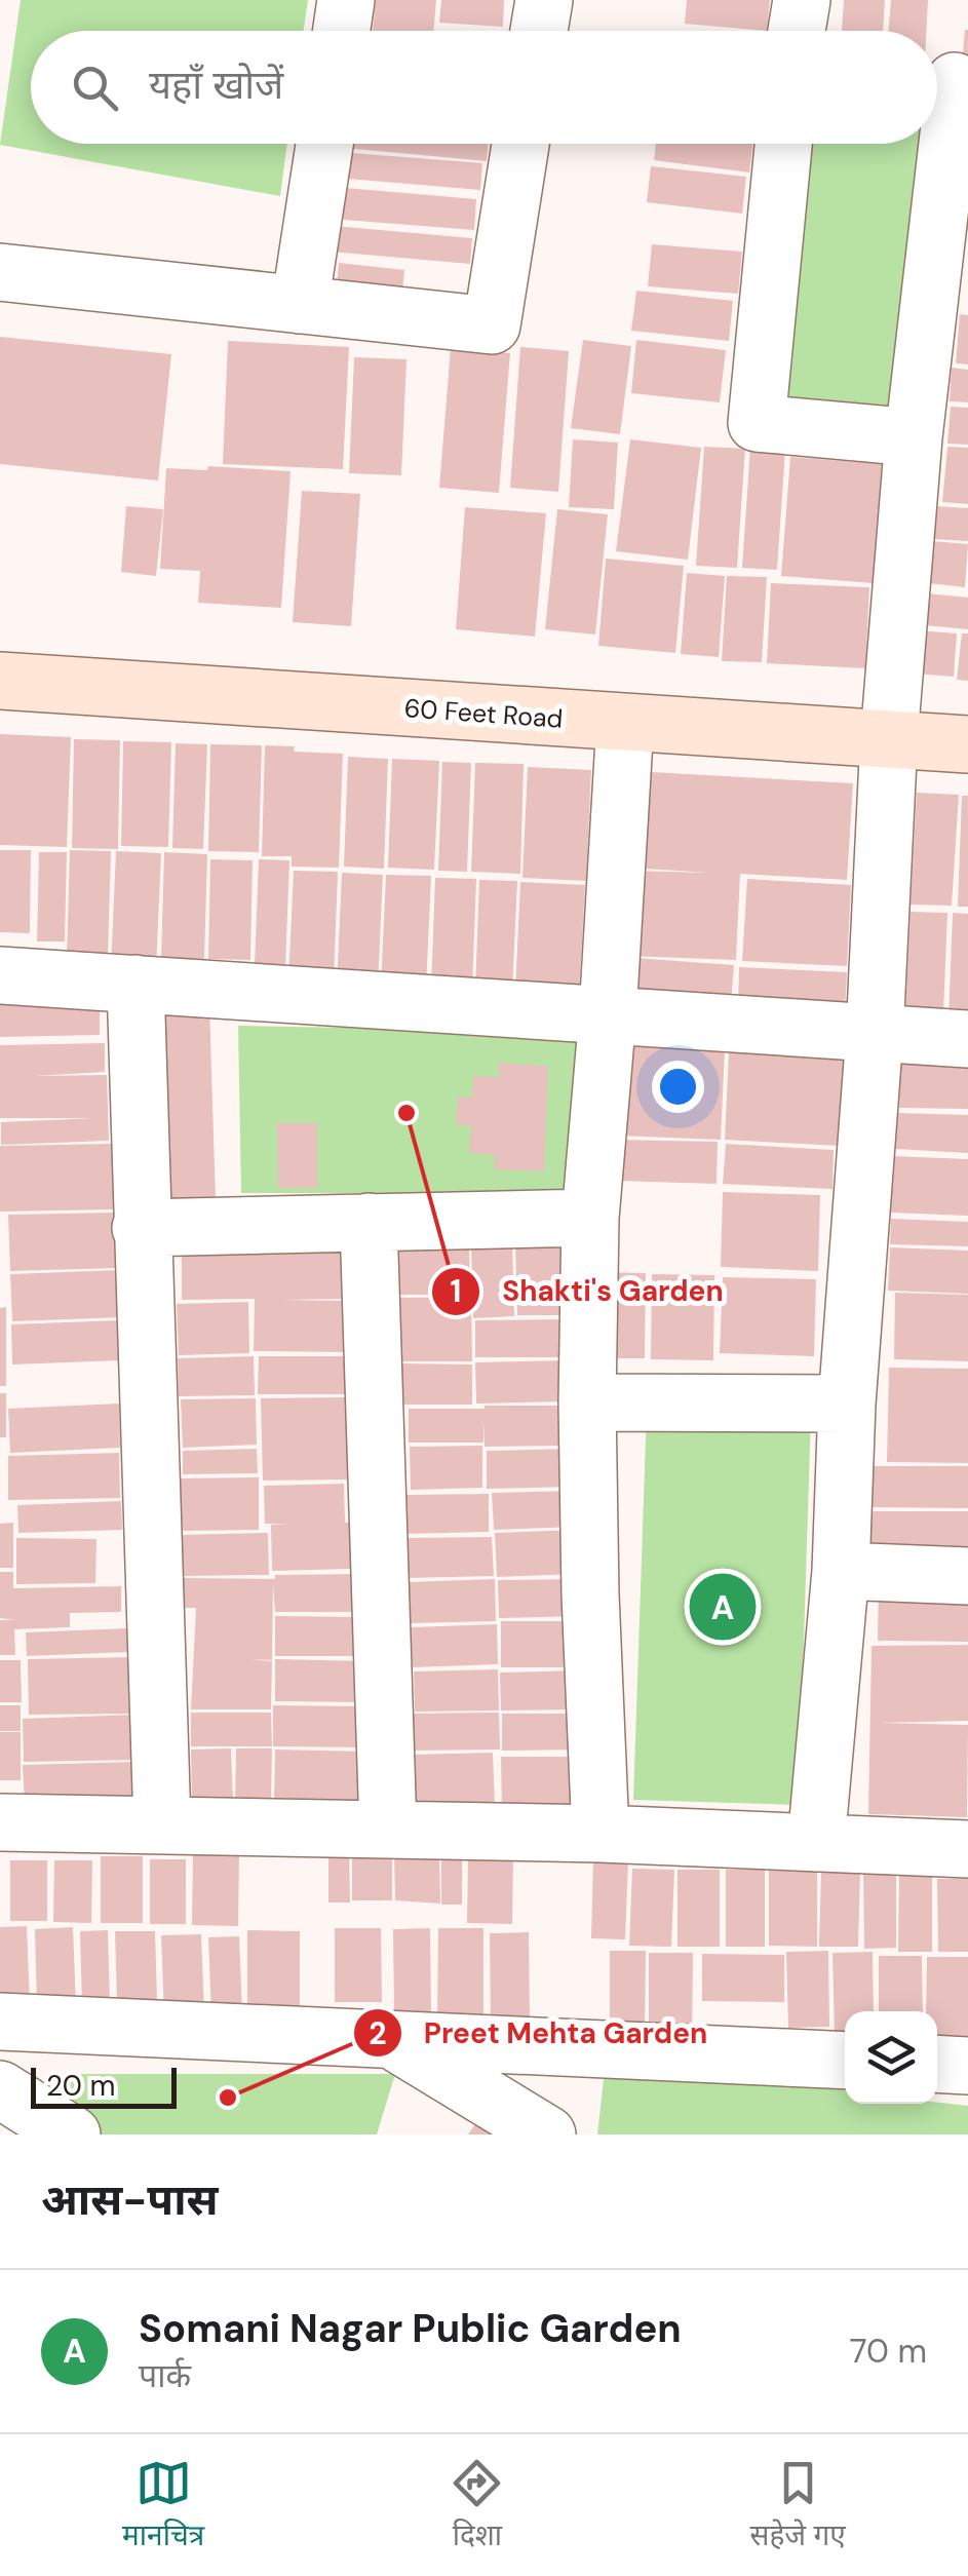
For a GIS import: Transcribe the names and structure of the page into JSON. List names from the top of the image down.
{
  "streets": {
    "main road": ["60 Feet Road"]
  },
  "places": ["Shakti's Garden", "Preet Mehta Garden"],
  "scale_bar": "20 m",
  "page": {
    "search": "यहाँ खोजें",
    "pins": "A",
    "scale": "20 m",
    "heading": "आस-पास",
    "list": [
      {
        "mark": "A",
        "name": "Somani Nagar Public Garden",
        "note": "पार्क",
        "value": "70 m"
      }
    ],
    "nav": ["मानचित्र", "दिशा", "सहेजे गए"]
  }
}
